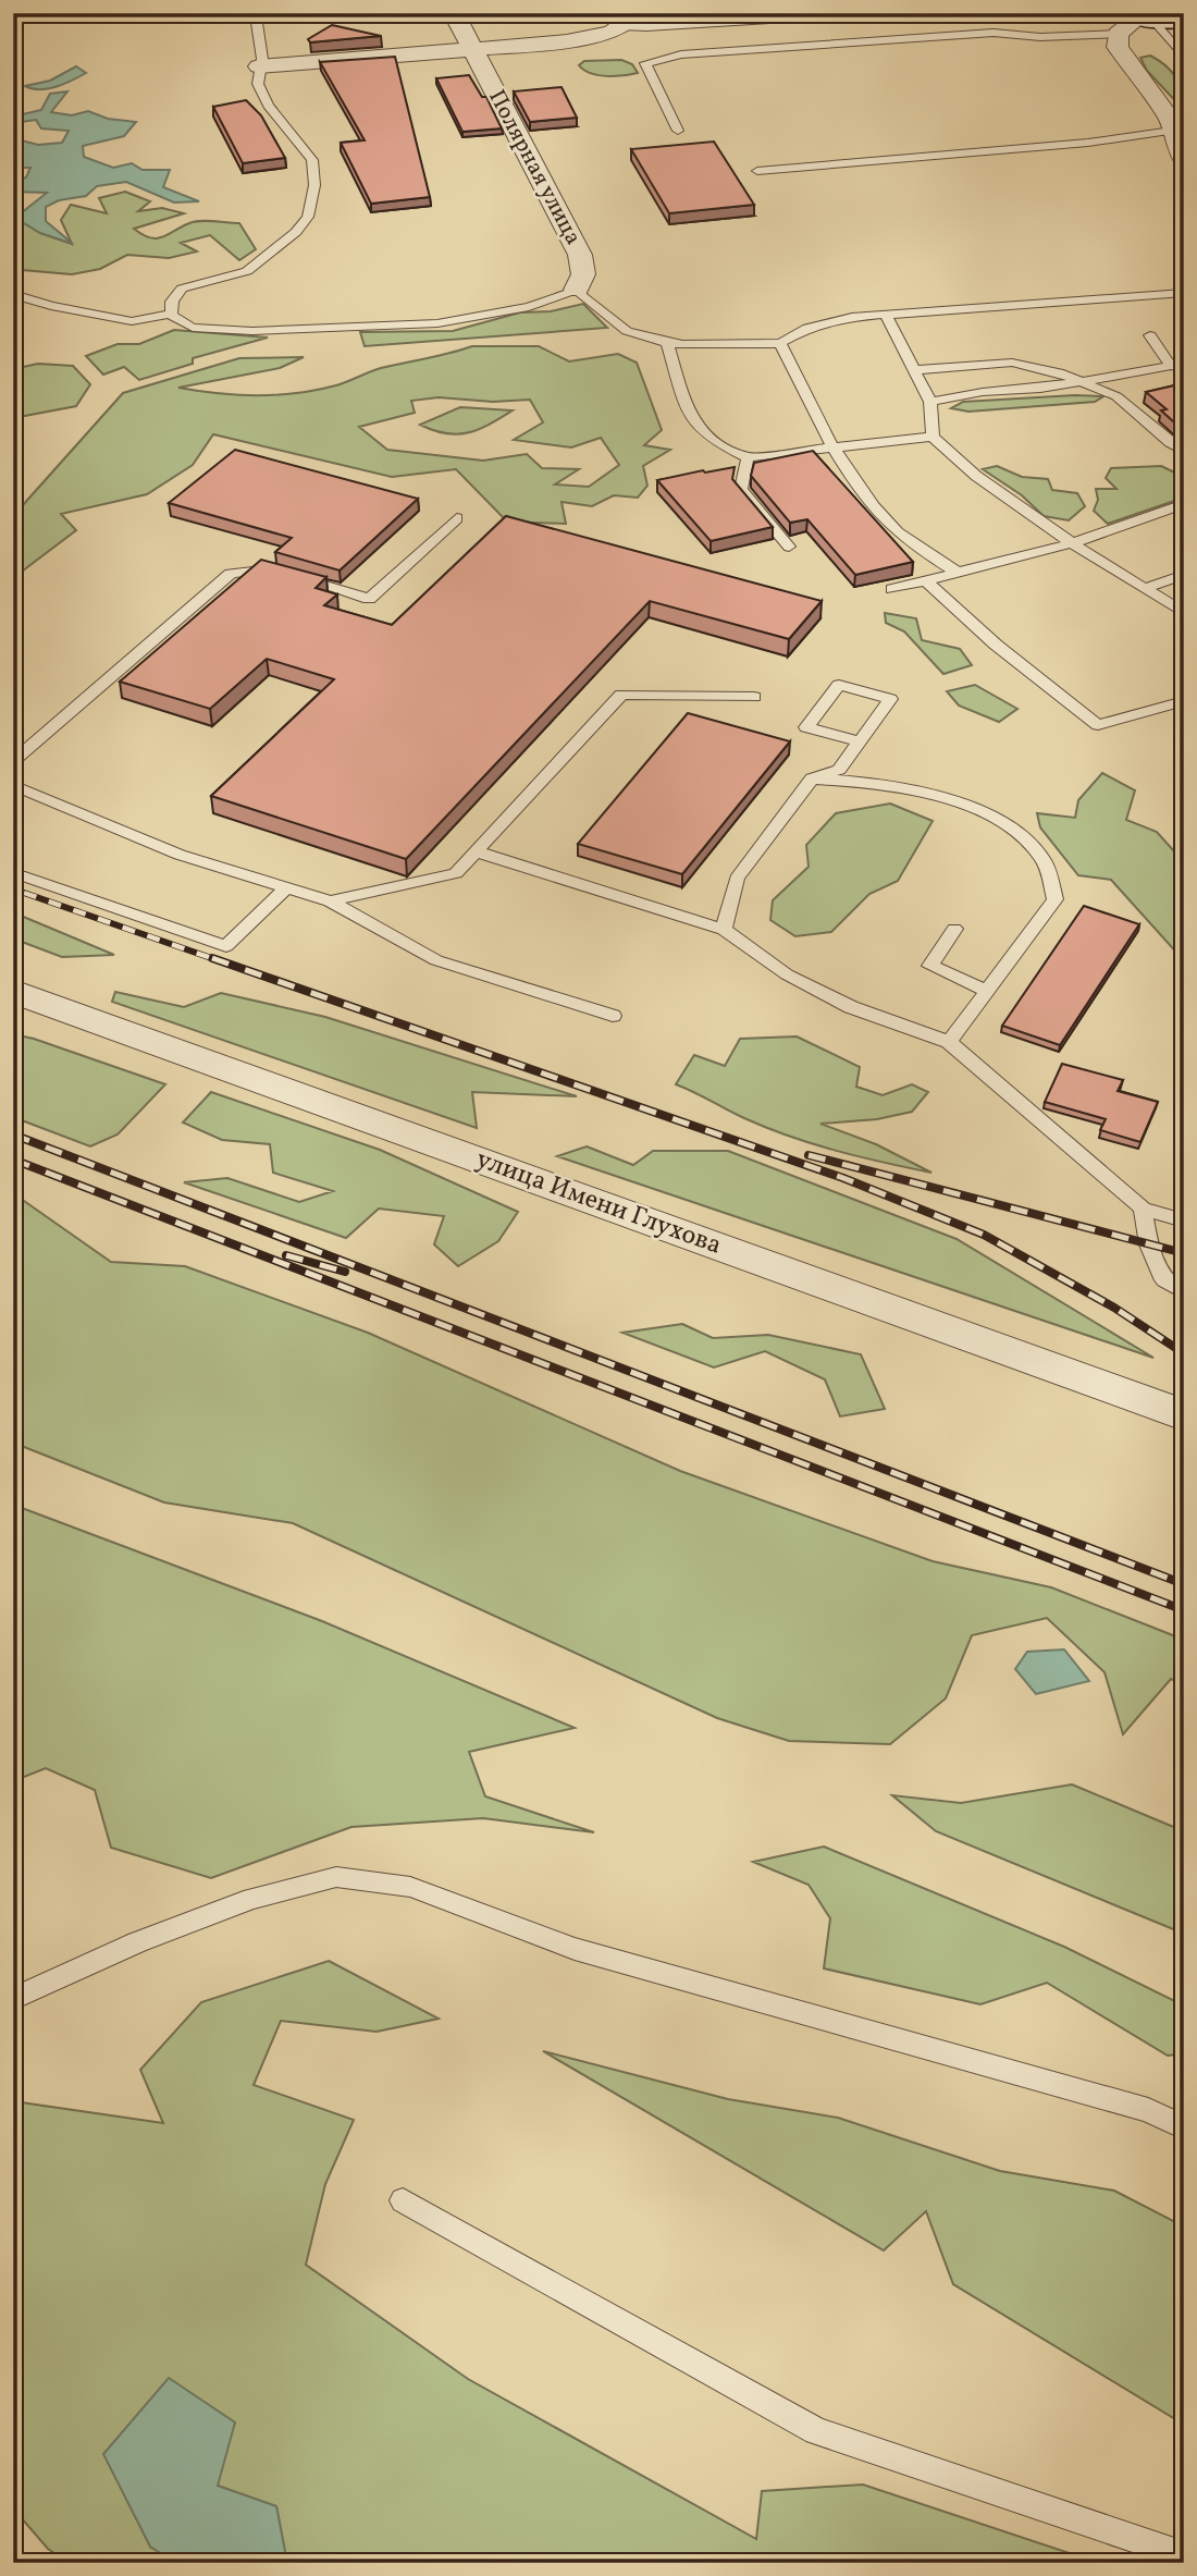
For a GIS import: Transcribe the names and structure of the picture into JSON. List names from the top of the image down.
{
  "streets": {
    "street": ["Полярная улица", "улица Имени Глухова"]
  }
}
